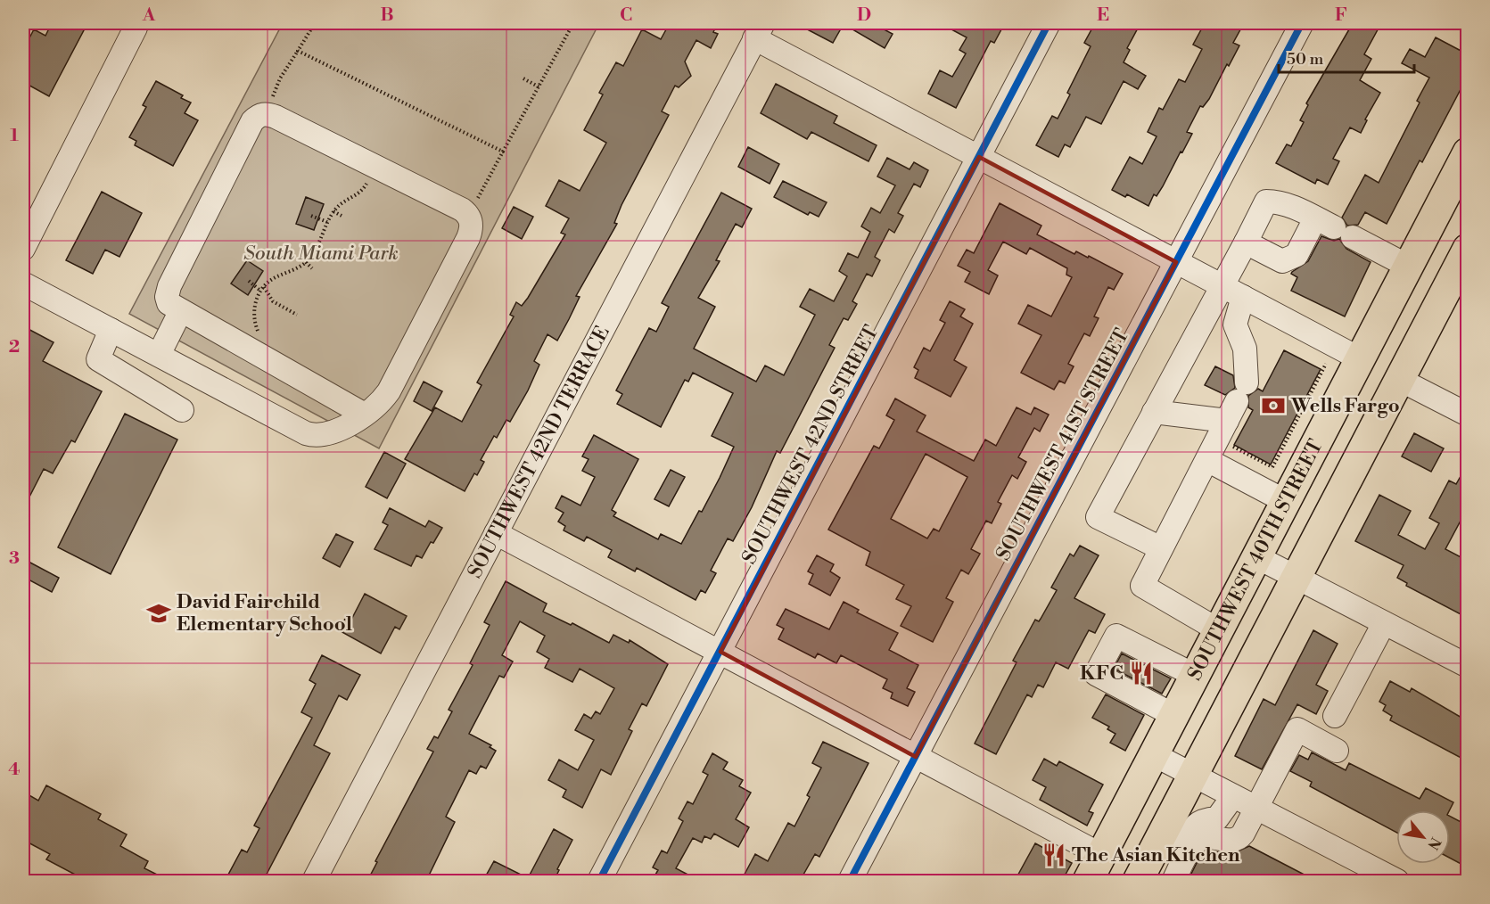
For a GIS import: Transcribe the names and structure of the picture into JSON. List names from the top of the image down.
{
  "streets": {
    "main road": ["SOUTHWEST 40TH STREET"],
    "street": ["SOUTHWEST 42ND STREET", "SOUTHWEST 41ST STREET", "SOUTHWEST 42ND TERRACE"]
  },
  "parks": ["South Miami Park"],
  "places": {
    "bank": ["Wells Fargo"],
    "school or university": ["David Fairchild Elementary School"],
    "restaurant": ["KFC", "The Asian Kitchen"]
  },
  "scale_bar": "50 m",
  "north": "bottom right",
  "grid": {
    "columns": [
      "A",
      "B",
      "C",
      "D",
      "E",
      "F"
    ],
    "rows": [
      "1",
      "2",
      "3",
      "4"
    ]
  }
}
